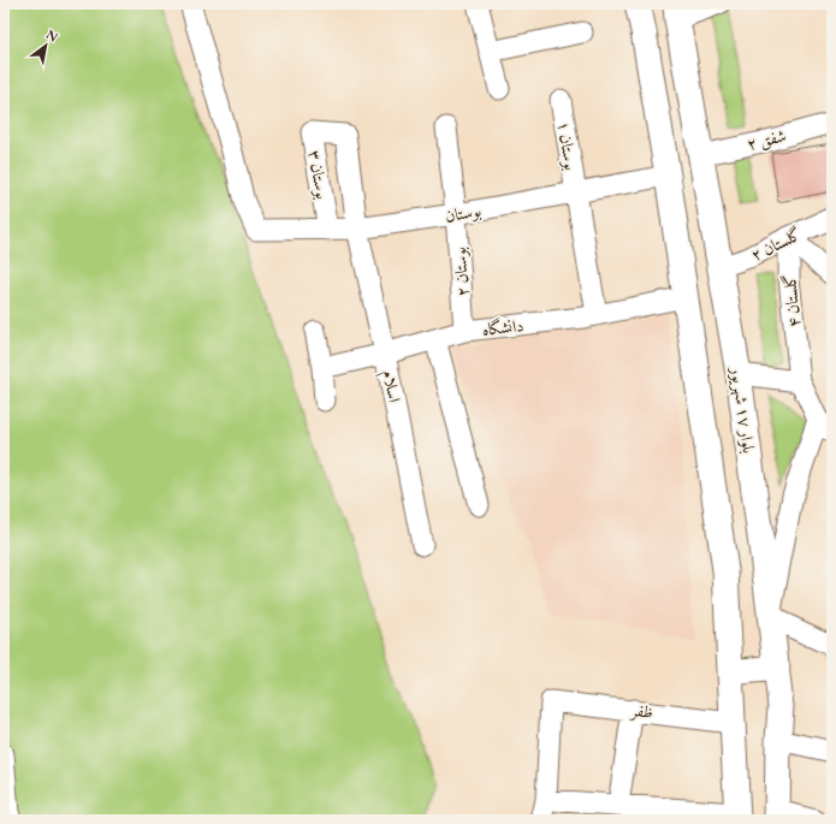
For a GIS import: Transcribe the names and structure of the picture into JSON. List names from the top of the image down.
{
  "streets": {
    "main road": ["بلوار ١٧ شهریور"],
    "street": [
      "شفق ۲",
      "بوستان ۱",
      "بوستان ۳",
      "بوستان",
      "گلستان ۲",
      "بوستان ۲",
      "گلستان ۴",
      "دانشگاه",
      "اسلام",
      "ظفر"
    ]
  },
  "crossings": [
    ["شفق ۲", "بلوار ١٧ شهریور"],
    ["بوستان ۱", "بوستان"],
    ["بوستان ۱", "دانشگاه"],
    ["بوستان ۳", "بوستان"],
    ["بوستان ۳", "اسلام"],
    ["بوستان", "بوستان ۲"],
    ["بوستان", "اسلام"],
    ["گلستان ۲", "گلستان ۴"],
    ["گلستان ۲", "بلوار ١٧ شهریور"],
    ["بوستان ۲", "دانشگاه"],
    ["دانشگاه", "اسلام"]
  ],
  "north": "top right"
}
